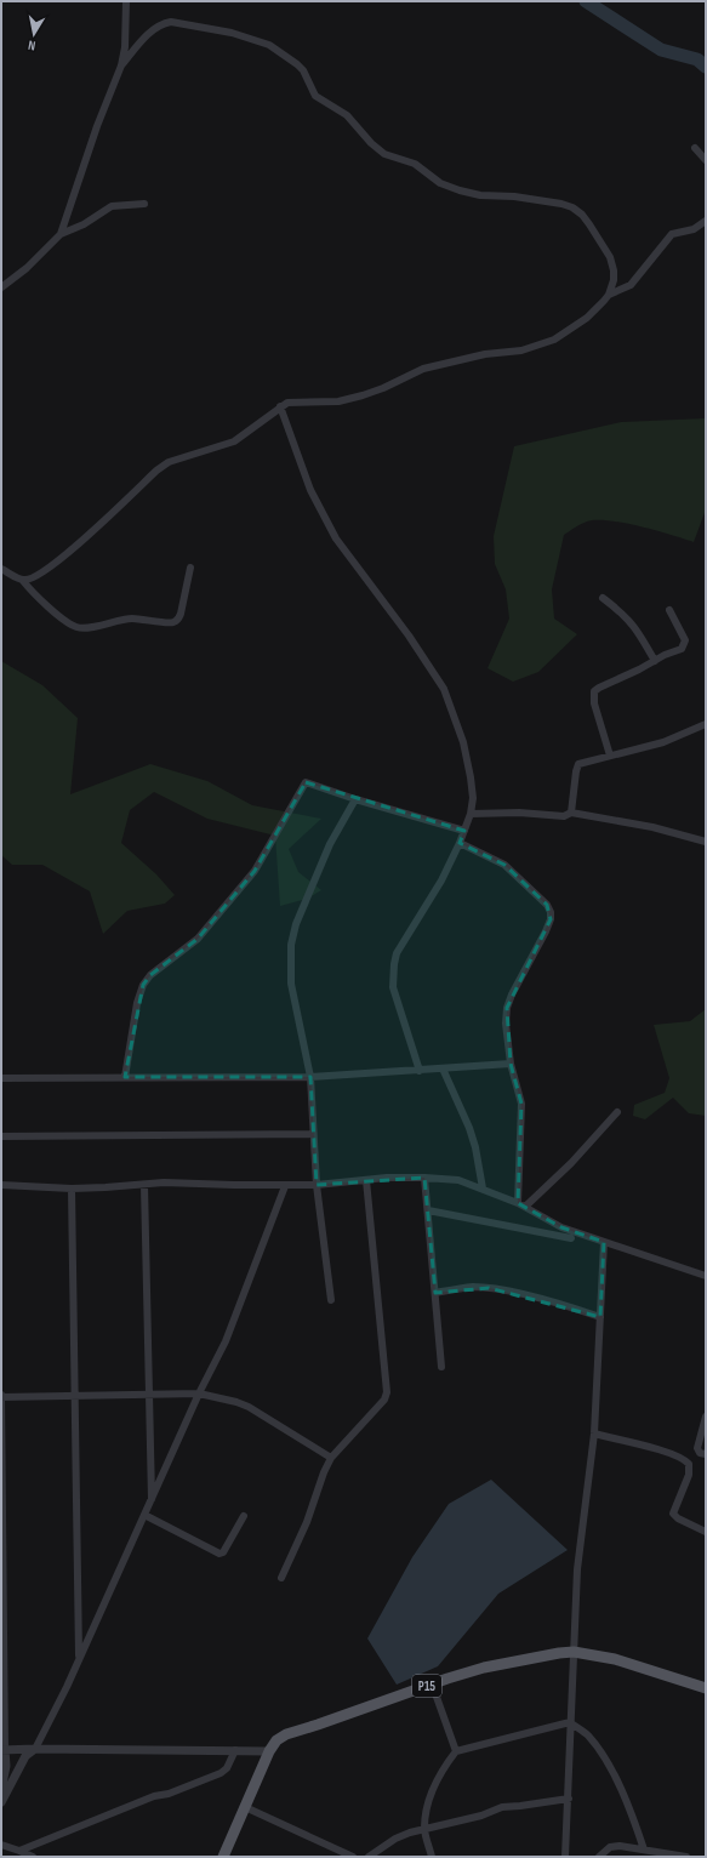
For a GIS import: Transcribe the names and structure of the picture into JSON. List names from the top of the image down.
{
  "streets": {
    "main road": ["P15"]
  },
  "north": "bottom"
}
